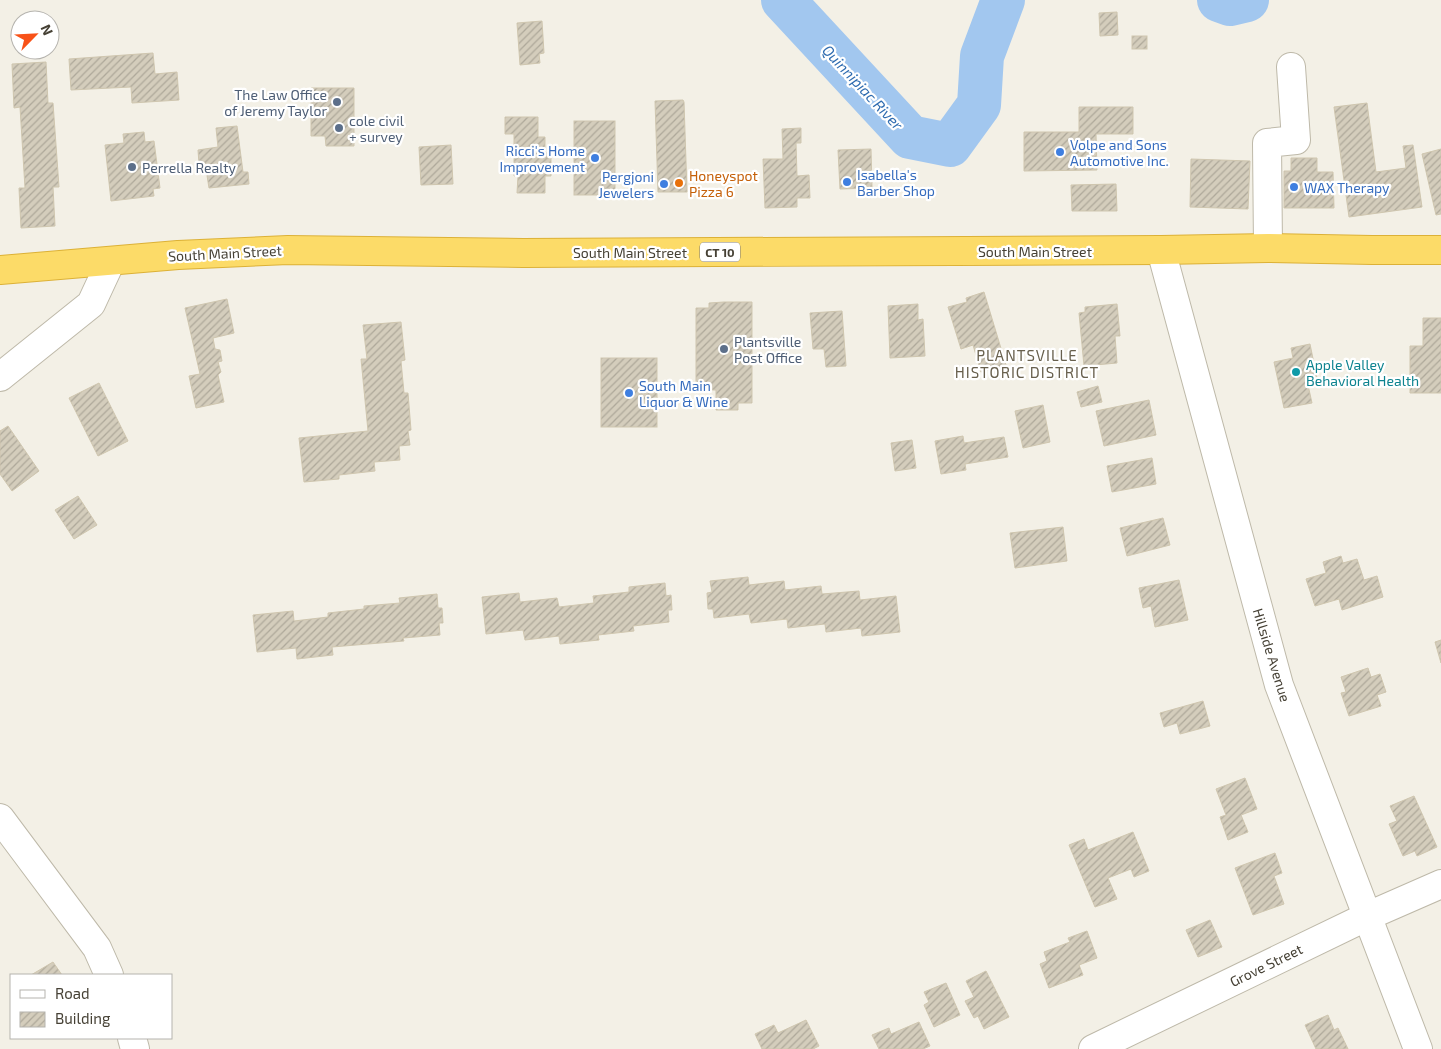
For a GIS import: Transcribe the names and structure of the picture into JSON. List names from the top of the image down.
{
  "streets": {
    "highway": ["South Main Street", "CT 10"],
    "street": ["Hillside Avenue", "Grove Street"]
  },
  "crossings": [
    ["South Main Street", "Hillside Avenue"],
    ["Hillside Avenue", "Grove Street"]
  ],
  "districts": ["PLANTSVILLE HISTORIC DISTRICT"],
  "water": ["Quinnipiac River"],
  "places": [
    "The Law Office of Jeremy Taylor",
    "cole civil + survey",
    "Volpe and Sons Automotive Inc.",
    "Ricci's Home Improvement",
    "Perrella Realty",
    "Isabella's Barber Shop",
    "Honeyspot Pizza 6",
    "Pergjoni Jewelers",
    "WAX Therapy",
    "Plantsville Post Office",
    "Apple Valley Behavioral Health",
    "South Main Liquor & Wine"
  ],
  "legend": ["Road", "Building"],
  "north": "top right"
}
